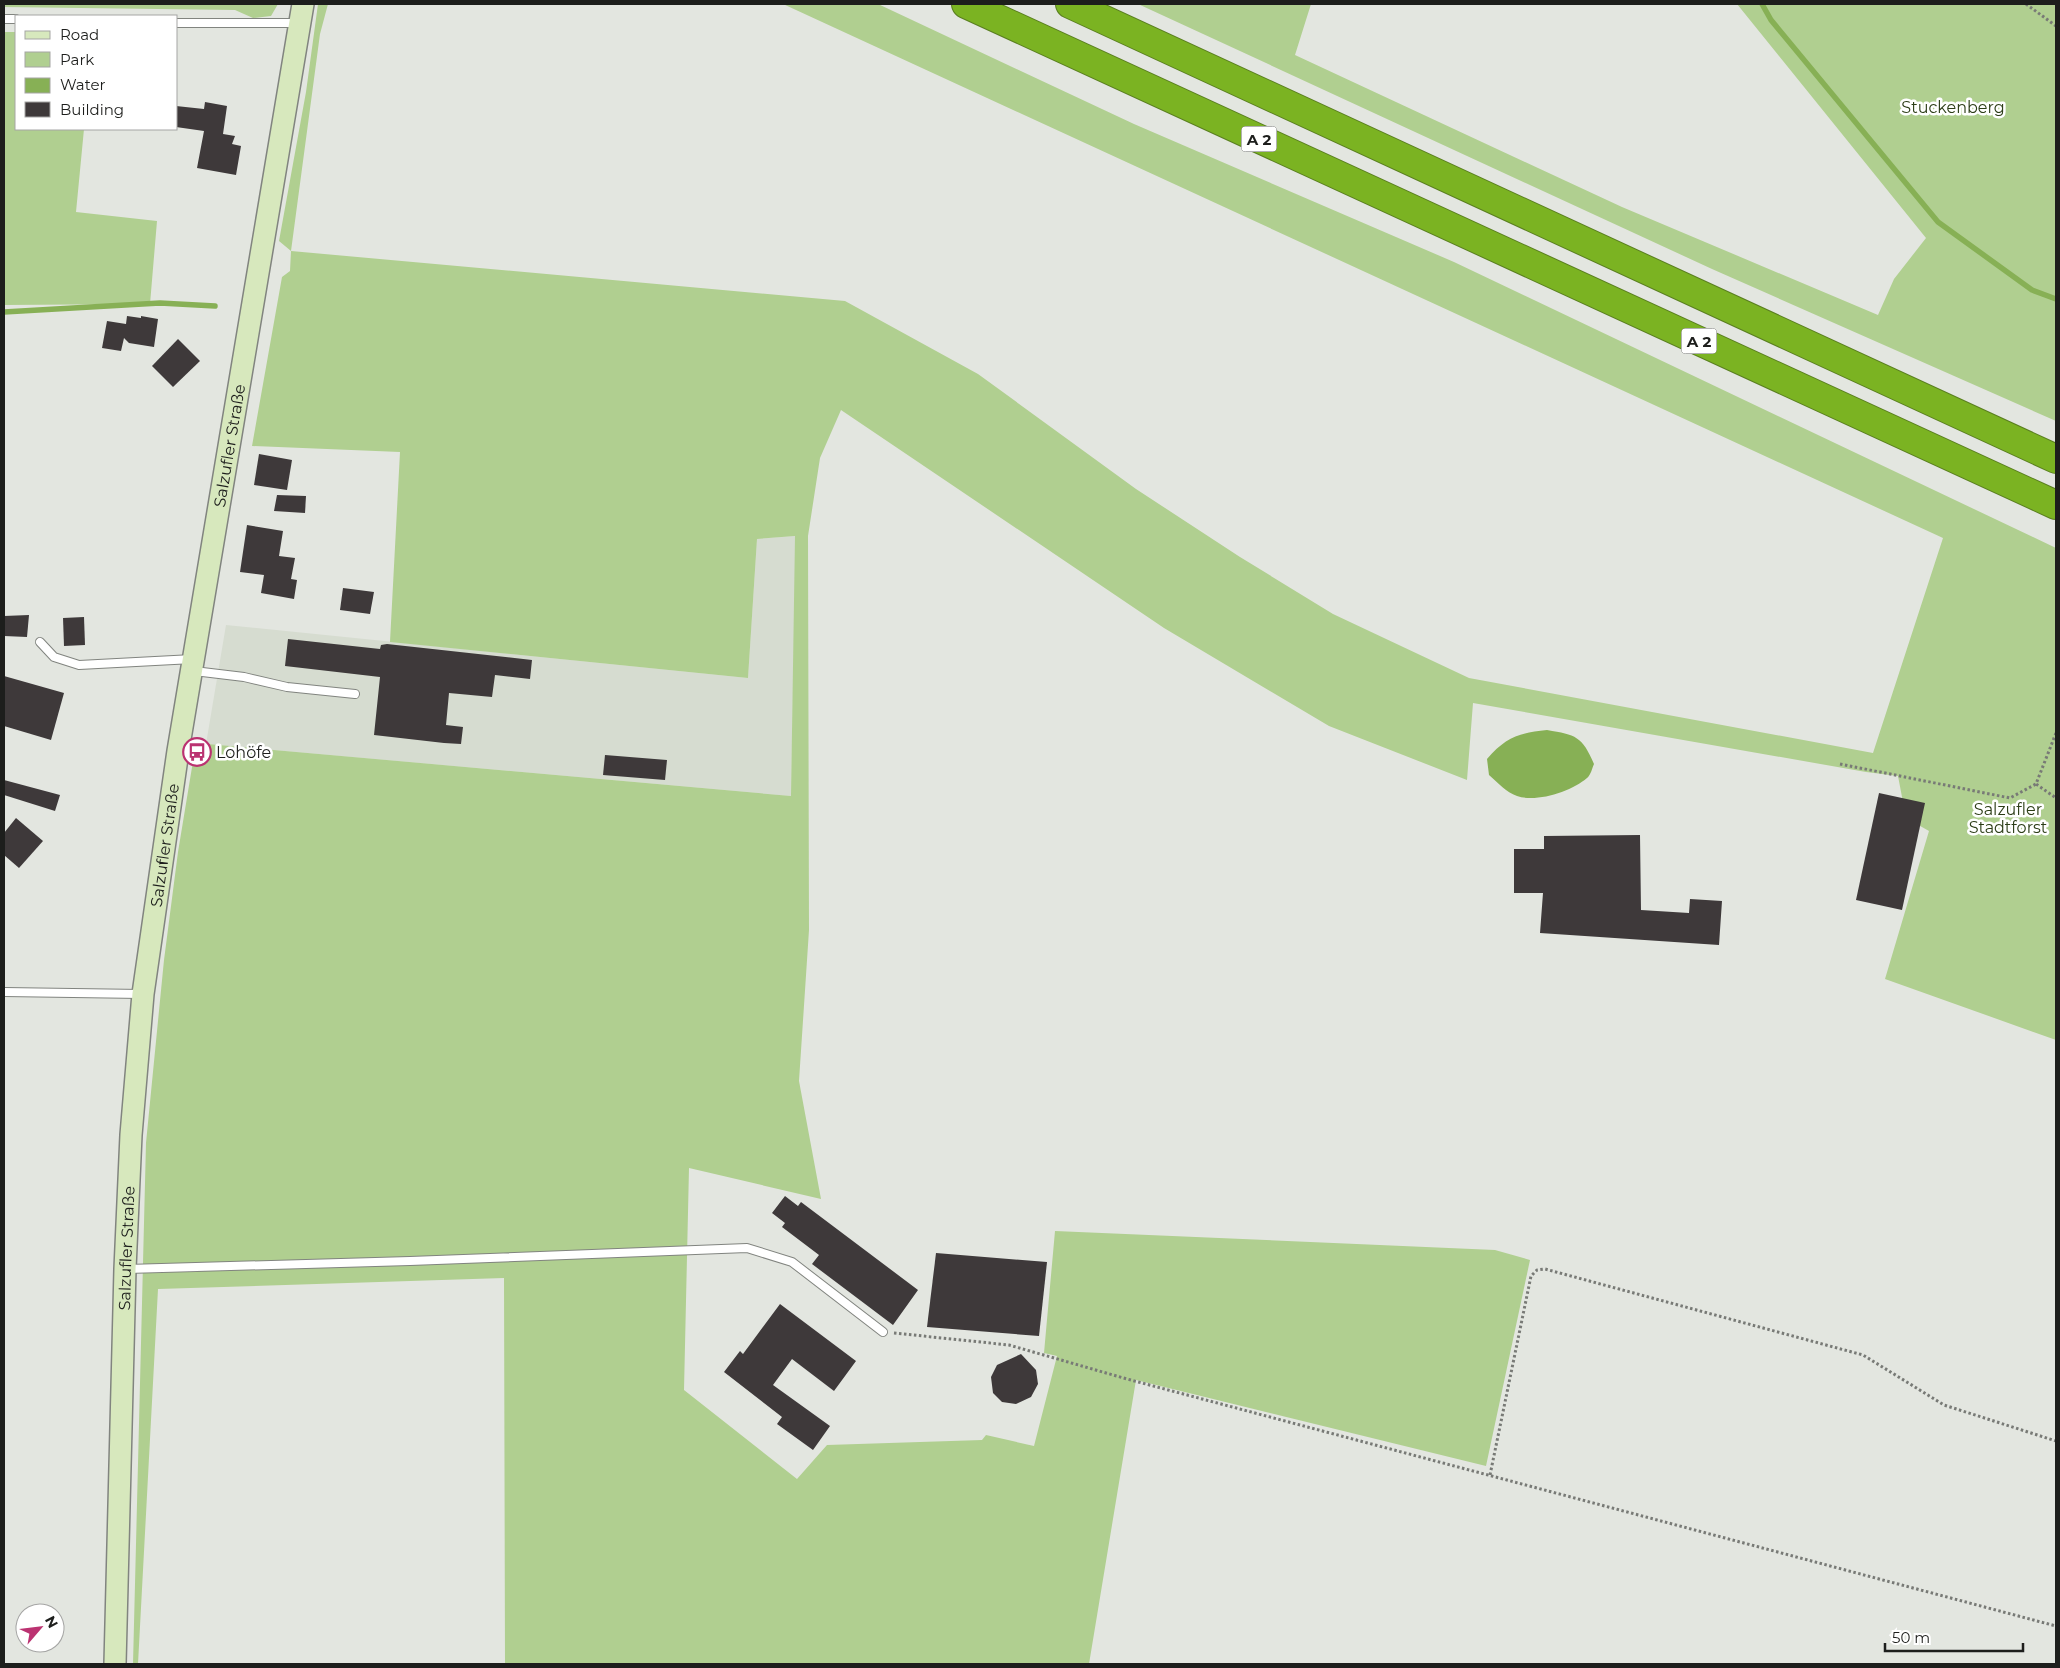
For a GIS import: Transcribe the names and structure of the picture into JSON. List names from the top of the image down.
{
  "streets": {
    "highway": ["A 2"],
    "main road": ["Salzufler Straße"]
  },
  "parks": ["Stuckenberg", "Salzufler Stadtforst"],
  "places": {
    "bus stop": ["Lohöfe"]
  },
  "legend": [
    "Road",
    "Park",
    "Water",
    "Building"
  ],
  "scale_bar": "50 m",
  "north": "top right"
}
